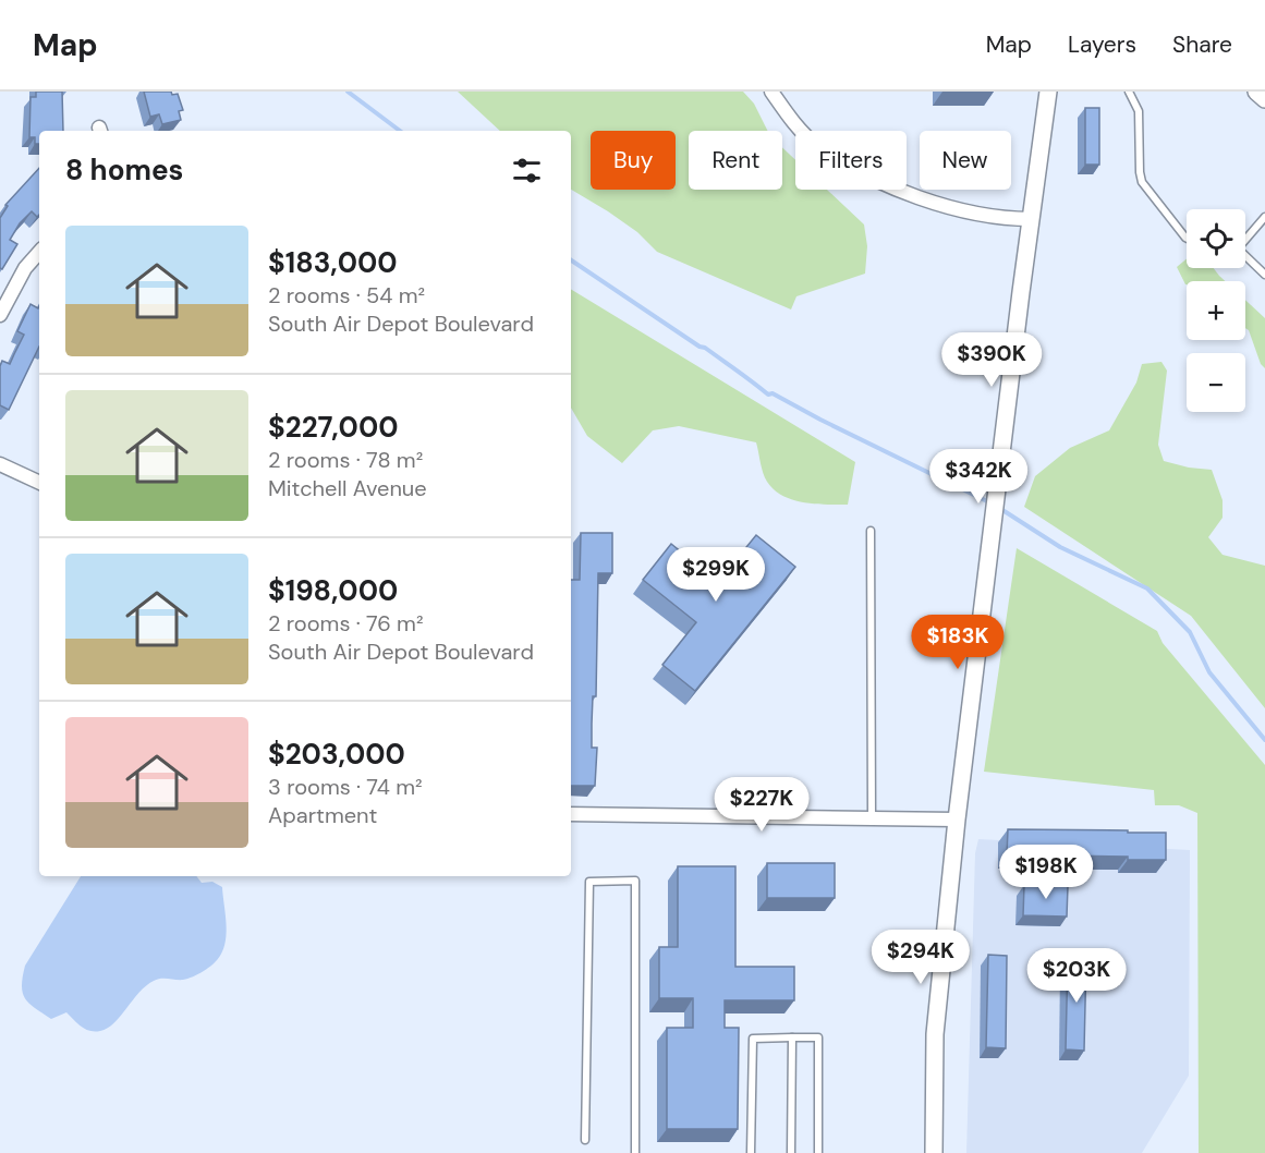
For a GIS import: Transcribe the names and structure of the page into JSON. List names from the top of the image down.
{
  "page": {
    "header": "Map",
    "nav": ["Map", "Layers", "Share"],
    "chip": [
      "Buy",
      "Rent",
      "Filters",
      "New"
    ],
    "heading": "8 homes",
    "map_buttons": ["+", "−"],
    "list": [
      {
        "name": "$183,000",
        "note": "2 rooms · 54 m² · South Air Depot Boulevard"
      },
      {
        "name": "$227,000",
        "note": "2 rooms · 78 m² · Mitchell Avenue"
      },
      {
        "name": "$198,000",
        "note": "2 rooms · 76 m² · South Air Depot Boulevard"
      },
      {
        "name": "$203,000",
        "note": "3 rooms · 74 m² · Apartment"
      }
    ],
    "price": [
      "$390K",
      "$342K",
      "$299K",
      "$183K",
      "$227K",
      "$198K",
      "$294K",
      "$203K"
    ]
  }
}
